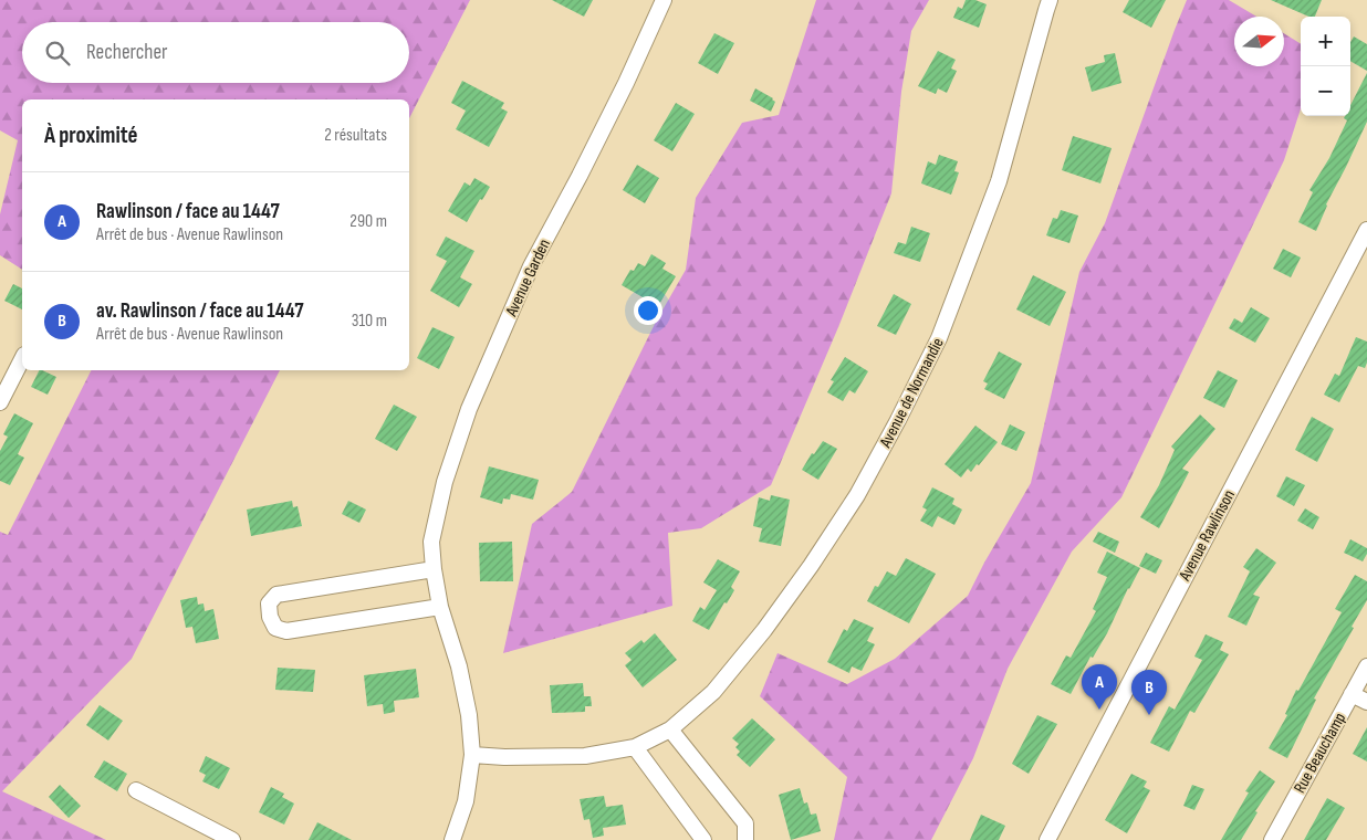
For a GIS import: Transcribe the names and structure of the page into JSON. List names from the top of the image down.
{
  "streets": {
    "street": [
      "Avenue Garden",
      "Avenue de Normandie",
      "Avenue Rawlinson",
      "Rue Beauchamp"
    ]
  },
  "crossings": [
    ["Avenue Garden", "Avenue de Normandie"]
  ],
  "north": "right",
  "page": {
    "map_buttons": ["+", "−"],
    "search": "Rechercher",
    "heading": ["À proximité", "2 résultats"],
    "list": [
      {
        "mark": "A",
        "name": "Rawlinson / face au 1447",
        "note": "Arrêt de bus · Avenue Rawlinson",
        "value": "290 m"
      },
      {
        "mark": "B",
        "name": "av. Rawlinson / face au 1447",
        "note": "Arrêt de bus · Avenue Rawlinson",
        "value": "310 m"
      }
    ],
    "pins": ["A", "B"]
  }
}
